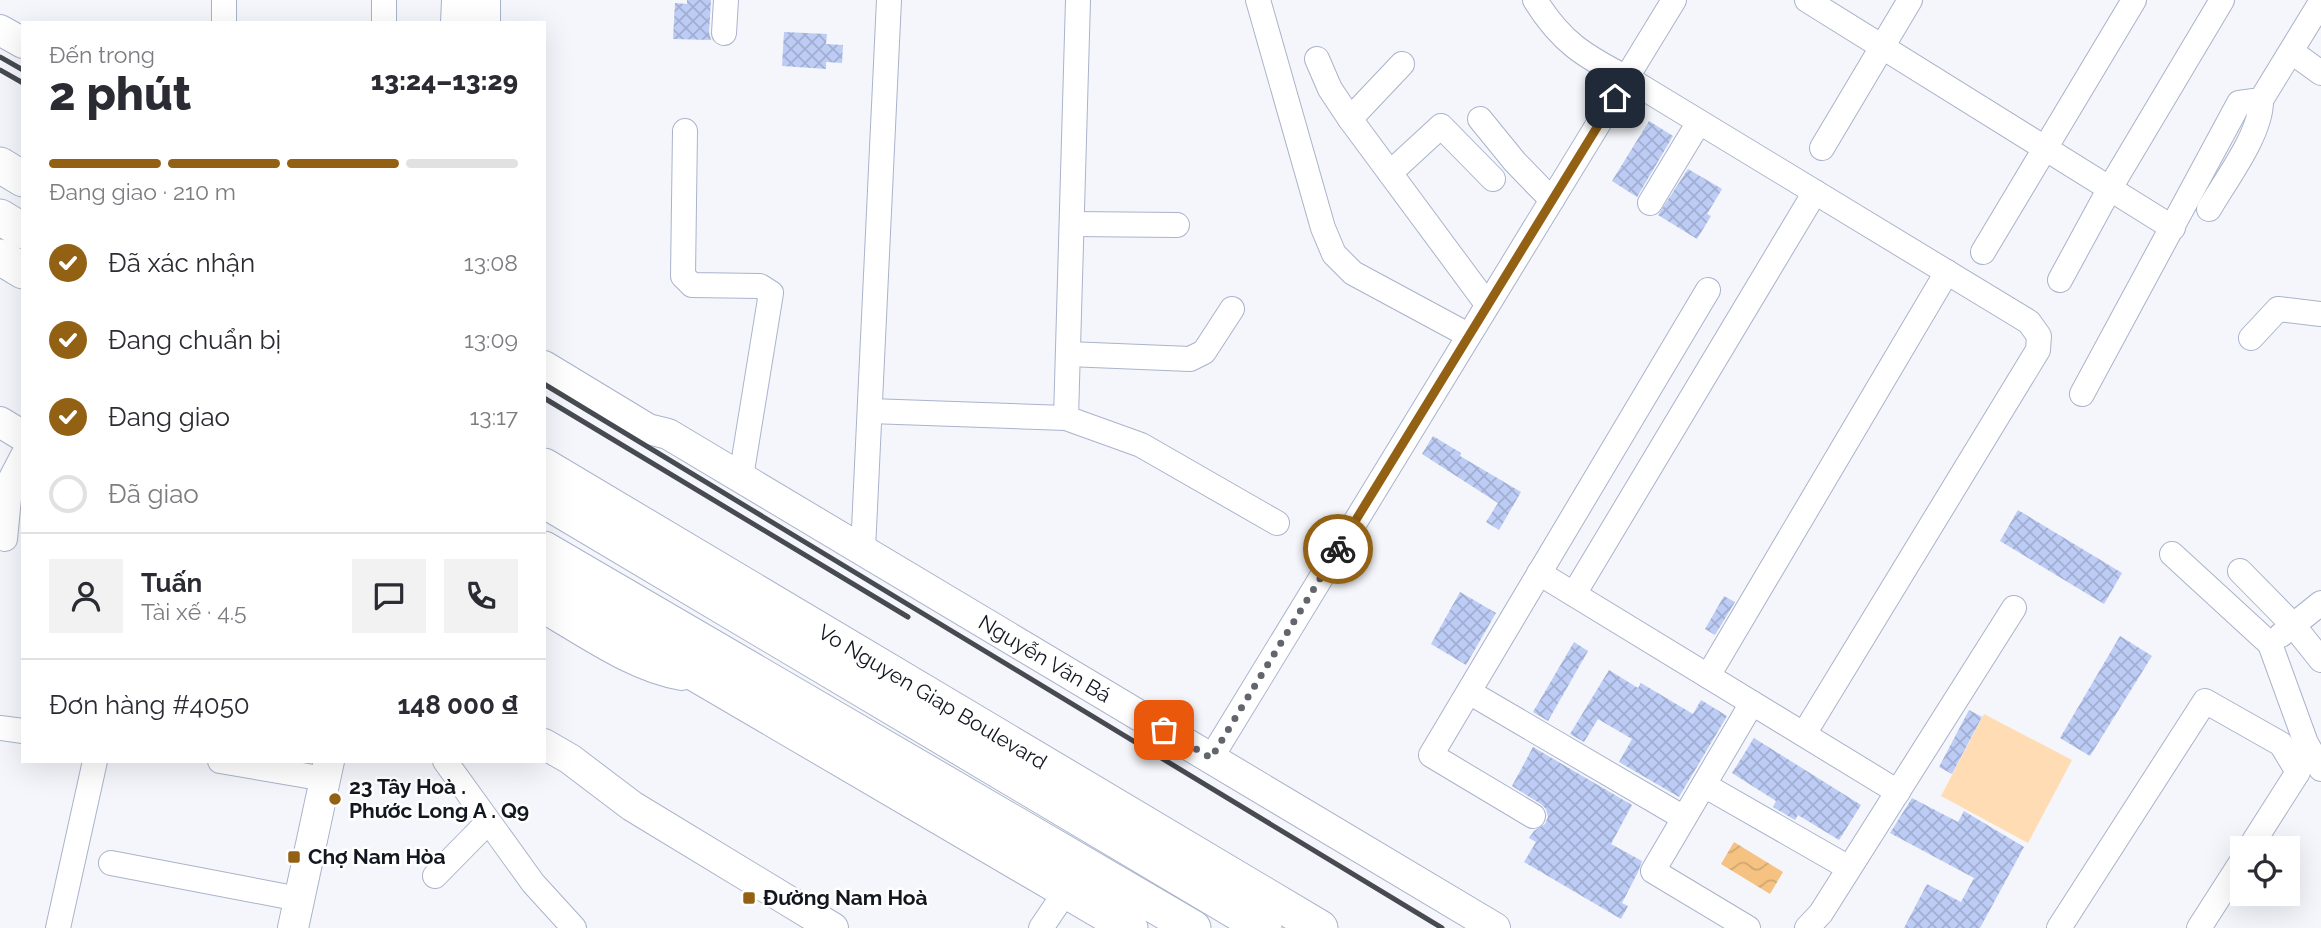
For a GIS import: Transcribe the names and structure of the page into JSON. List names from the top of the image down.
{
  "streets": {
    "highway": ["Vo Nguyen Giap Boulevard"],
    "main road": ["Nguyễn Văn Bá"]
  },
  "places": {
    "other": ["23 Tây Hoà . Phước Long A . Q9"],
    "transit": ["Chợ Nam Hòa", "Đường Nam Hoà"]
  },
  "page": {
    "heading": ["2 phút", "Đến trong", "13:24–13:29"],
    "panel": [
      "Tuấn",
      "Tài xế · 4.5",
      "Đơn hàng #4050",
      "148 000 ₫"
    ],
    "bar": "Đang giao · 210 m",
    "list": [
      ["Đã xác nhận", "13:08"],
      ["Đang chuẩn bị", "13:09"],
      ["Đang giao", "13:17"],
      "Đã giao"
    ]
  }
}
